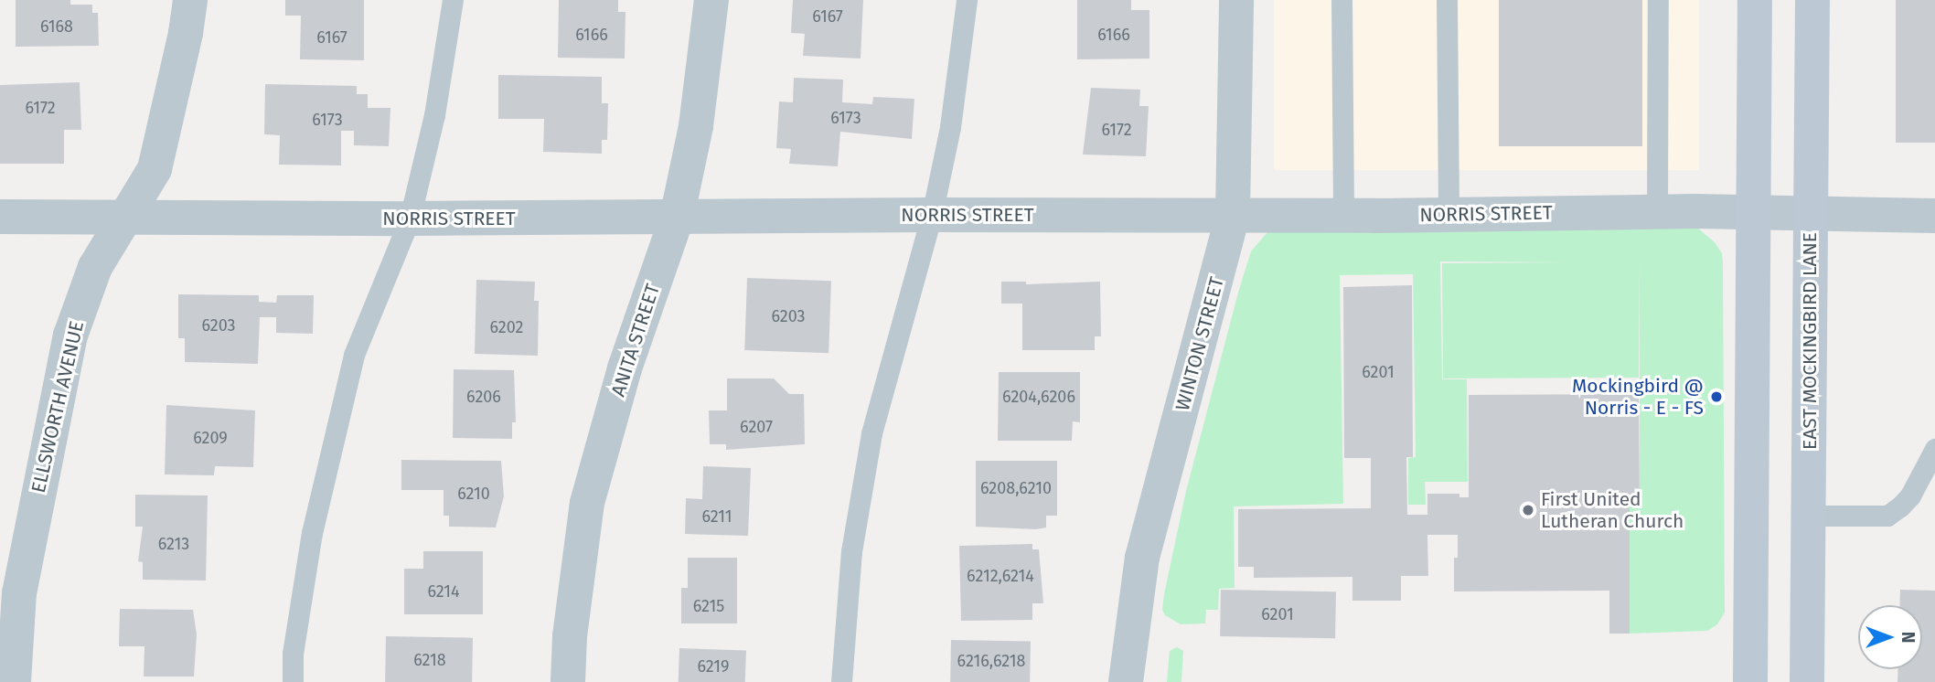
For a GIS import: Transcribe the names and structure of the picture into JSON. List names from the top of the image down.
{
  "streets": {
    "main road": ["EAST MOCKINGBIRD LANE"],
    "street": [
      "NORRIS STREET",
      "ANITA STREET",
      "WINTON STREET",
      "ELLSWORTH AVENUE"
    ]
  },
  "crossings": [
    ["NORRIS STREET", "ANITA STREET"],
    ["NORRIS STREET", "EAST MOCKINGBIRD LANE"],
    ["NORRIS STREET", "WINTON STREET"],
    ["NORRIS STREET", "ELLSWORTH AVENUE"]
  ],
  "places": ["Mockingbird @ Norris - E - FS", "First United Lutheran Church"],
  "house_numbers": [
    "6167",
    "6168",
    "6166",
    "6166",
    "6167",
    "6172",
    "6173",
    "6173",
    "6172",
    "6203",
    "6203",
    "6202",
    "6201",
    "6206",
    "6204,6206",
    "6207",
    "6209",
    "6208,6210",
    "6210",
    "6211",
    "6213",
    "6212,6214",
    "6214",
    "6215",
    "6201",
    "6218",
    "6216,6218",
    "6219"
  ],
  "north": "right"
}
